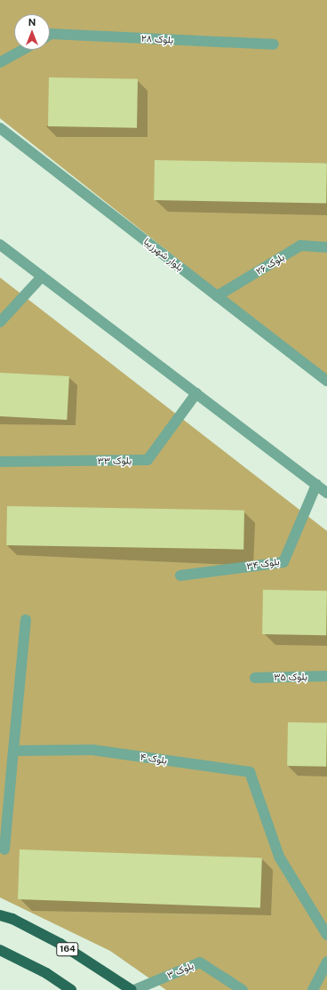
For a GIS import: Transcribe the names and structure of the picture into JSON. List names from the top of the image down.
{
  "streets": {
    "main road": ["164"],
    "street": [
      "بلوک ۲۸",
      "بلوار شهرزیبا",
      "بلوک ۲۶",
      "بلوک ۳۳",
      "بلوک ۳۴",
      "بلوک ۳۵",
      "بلوک ۴",
      "بلوک ۳"
    ]
  },
  "crossings": [
    ["بلوار شهرزیبا", "بلوک ۲۶"]
  ],
  "north": "top"
}
